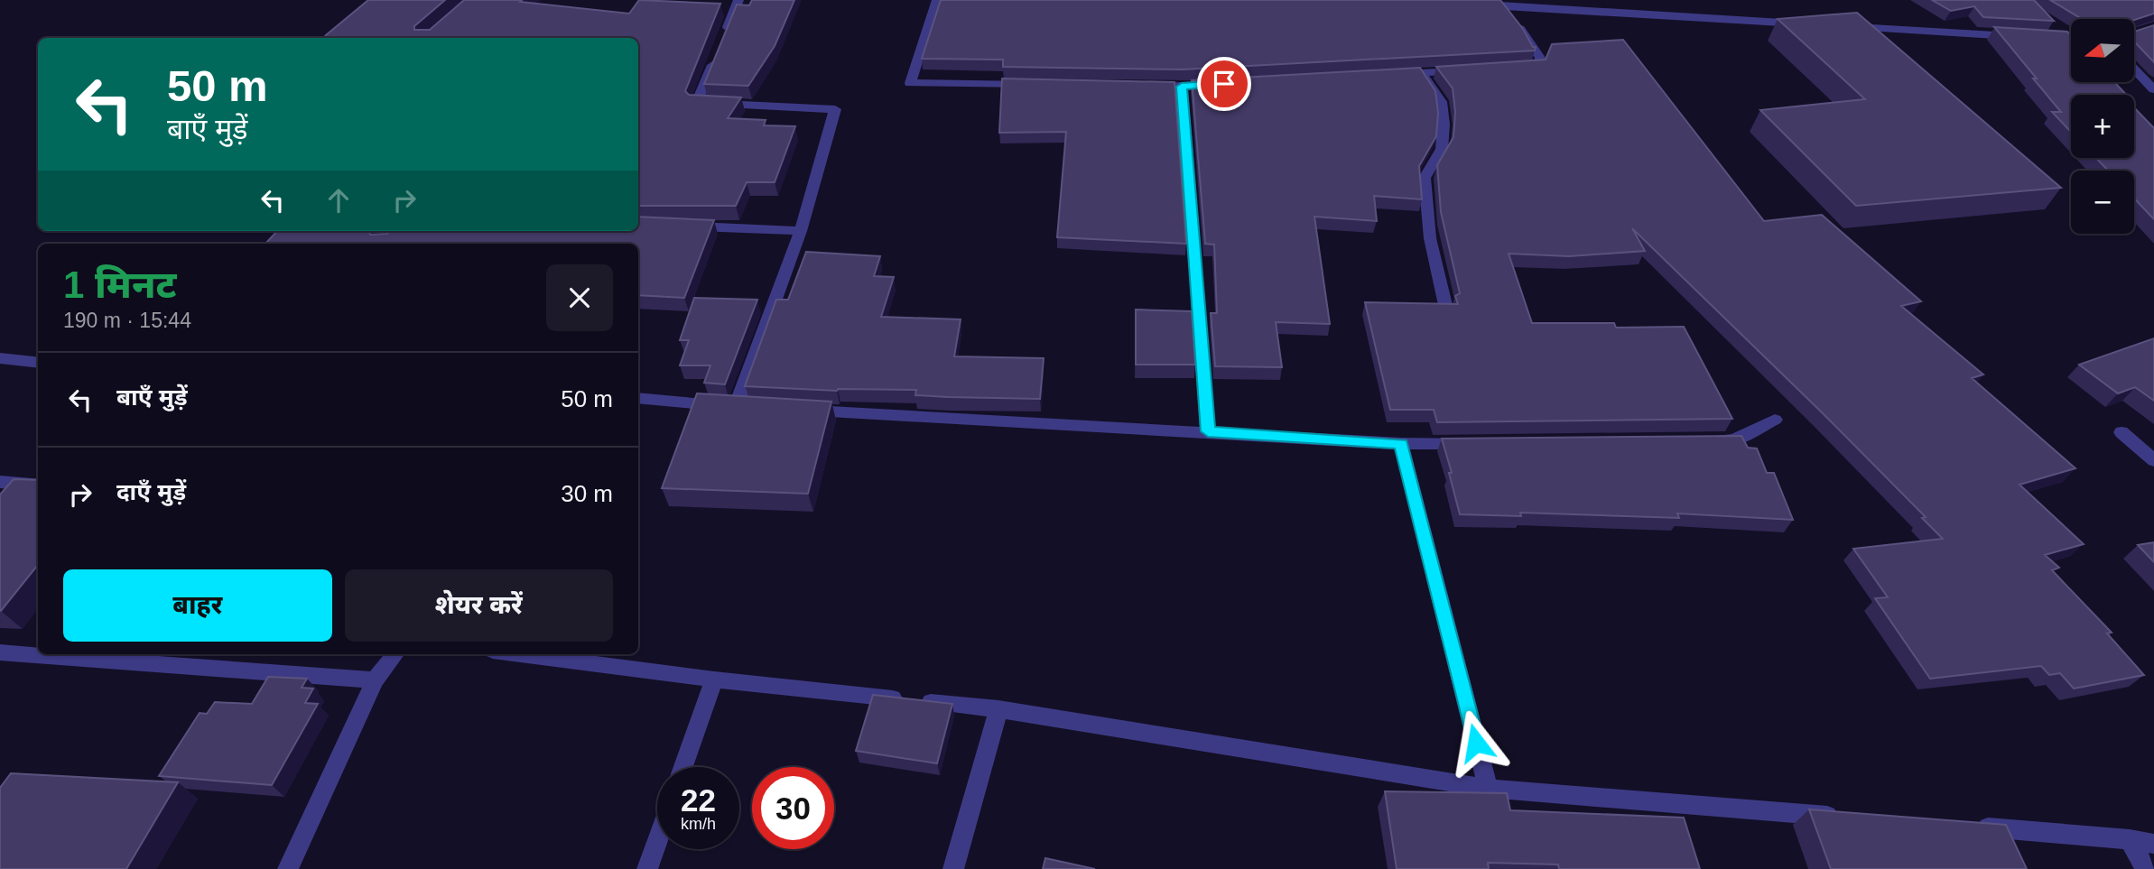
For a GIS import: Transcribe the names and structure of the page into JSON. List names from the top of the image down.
{
  "north": "left",
  "page": {
    "map_buttons": ["+", "−"],
    "turn": ["50 m", "बाएँ मुड़ें"],
    "heading": ["1 मिनट", "190 m · 15:44"],
    "list": [
      {
        "name": "बाएँ मुड़ें",
        "value": "50 m"
      },
      {
        "name": "दाएँ मुड़ें",
        "value": "30 m"
      }
    ],
    "buttons": ["बाहर", "शेयर करें"],
    "speed": "22 km/h",
    "limit": "30"
  }
}
